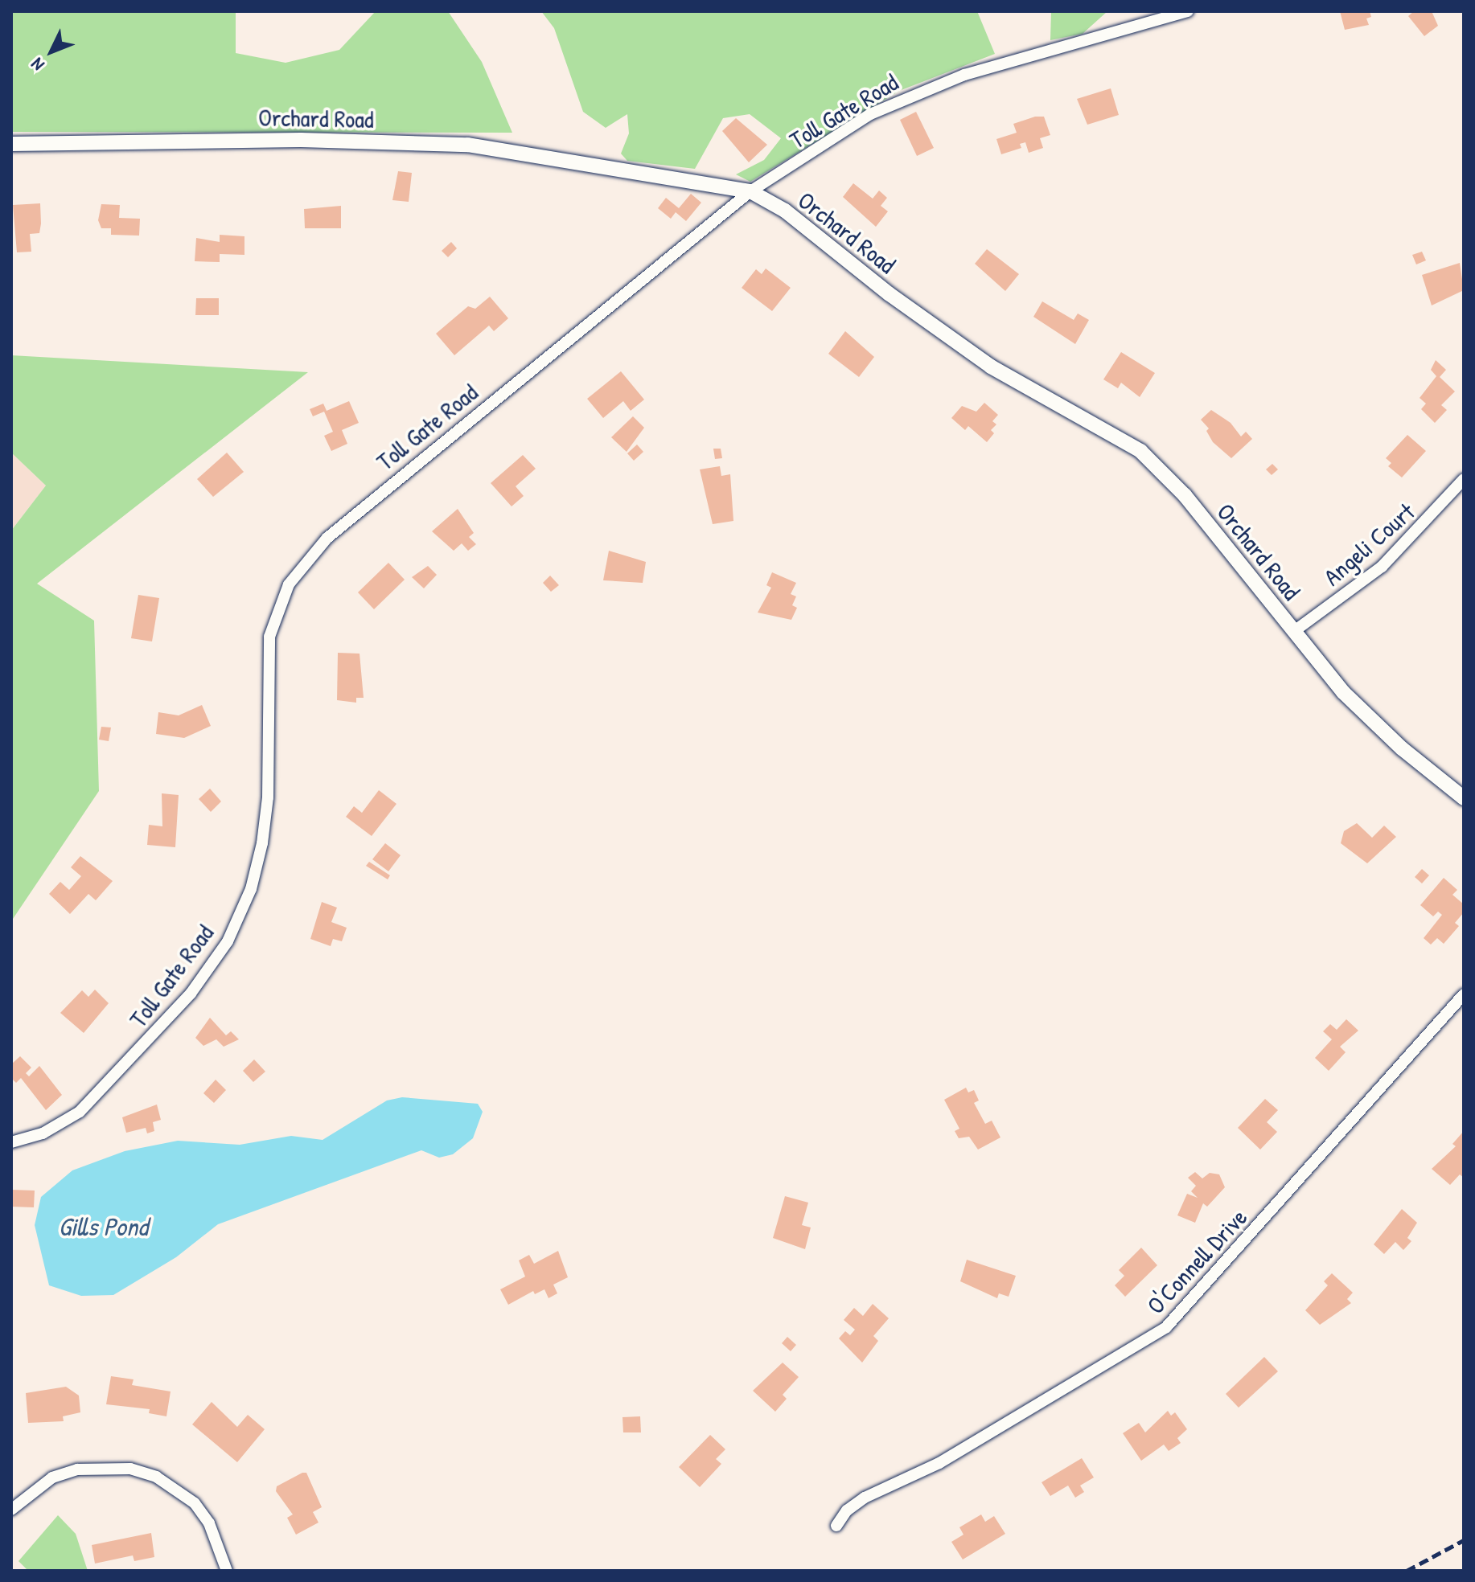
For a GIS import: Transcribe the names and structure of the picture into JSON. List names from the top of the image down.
{
  "streets": {
    "street": [
      "Toll Gate Road",
      "Orchard Road",
      "Angeli Court",
      "O'Connell Drive"
    ]
  },
  "crossings": [
    ["Toll Gate Road", "Orchard Road"],
    ["Orchard Road", "Angeli Court"]
  ],
  "water": ["Gills Pond"],
  "north": "bottom left"
}
